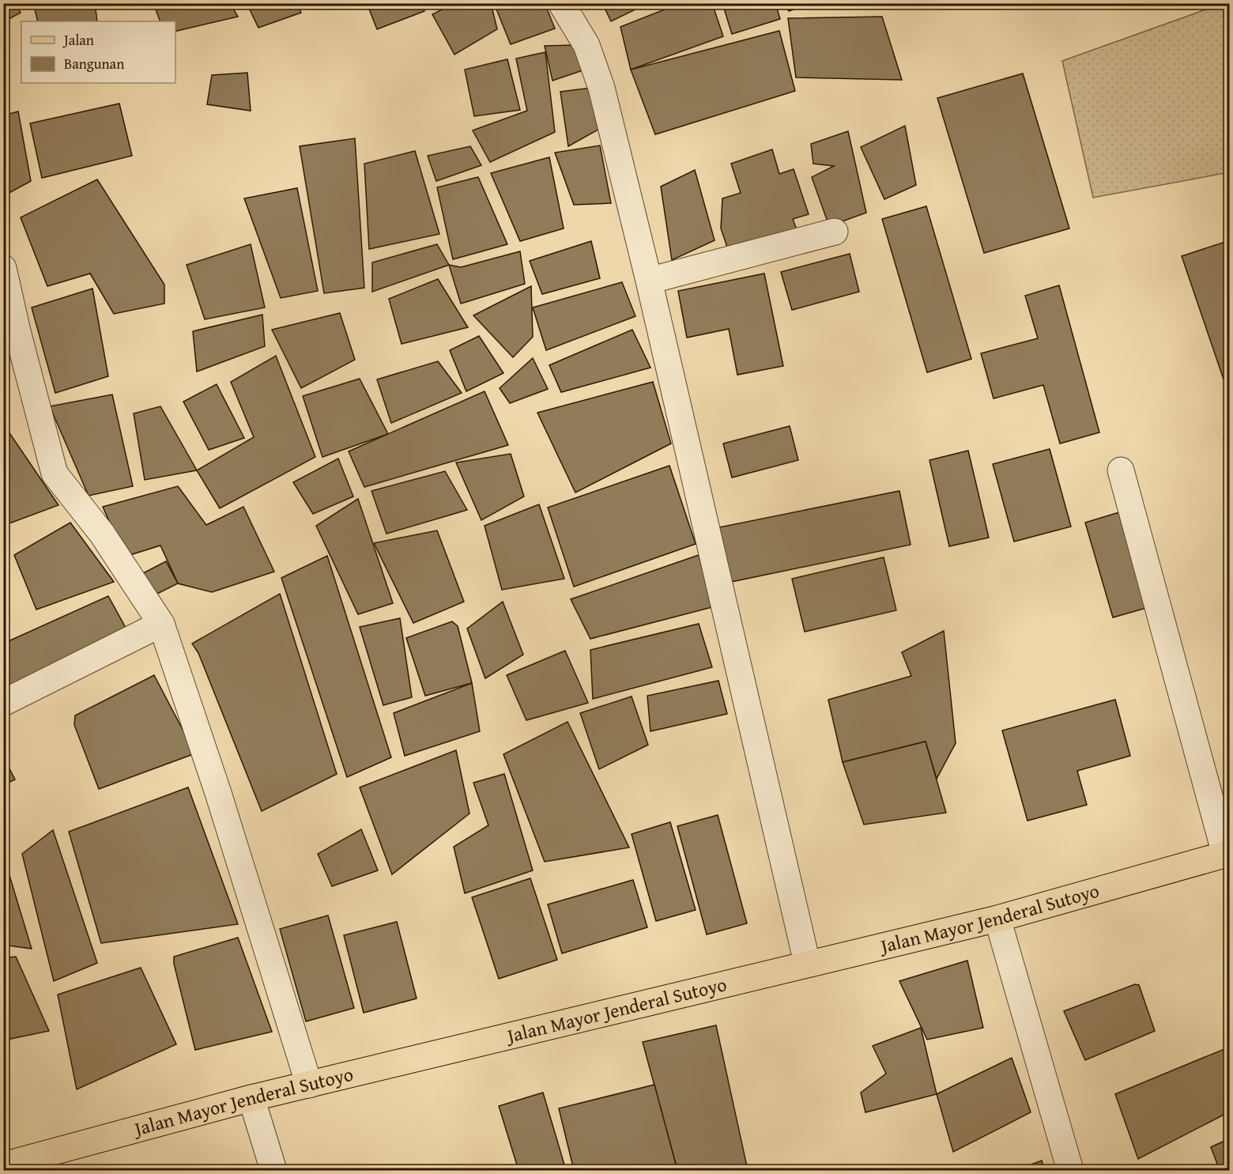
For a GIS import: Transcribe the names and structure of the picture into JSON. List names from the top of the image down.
{
  "streets": {
    "main road": ["Jalan Mayor Jenderal Sutoyo"]
  },
  "legend": ["Jalan", "Bangunan"]
}
